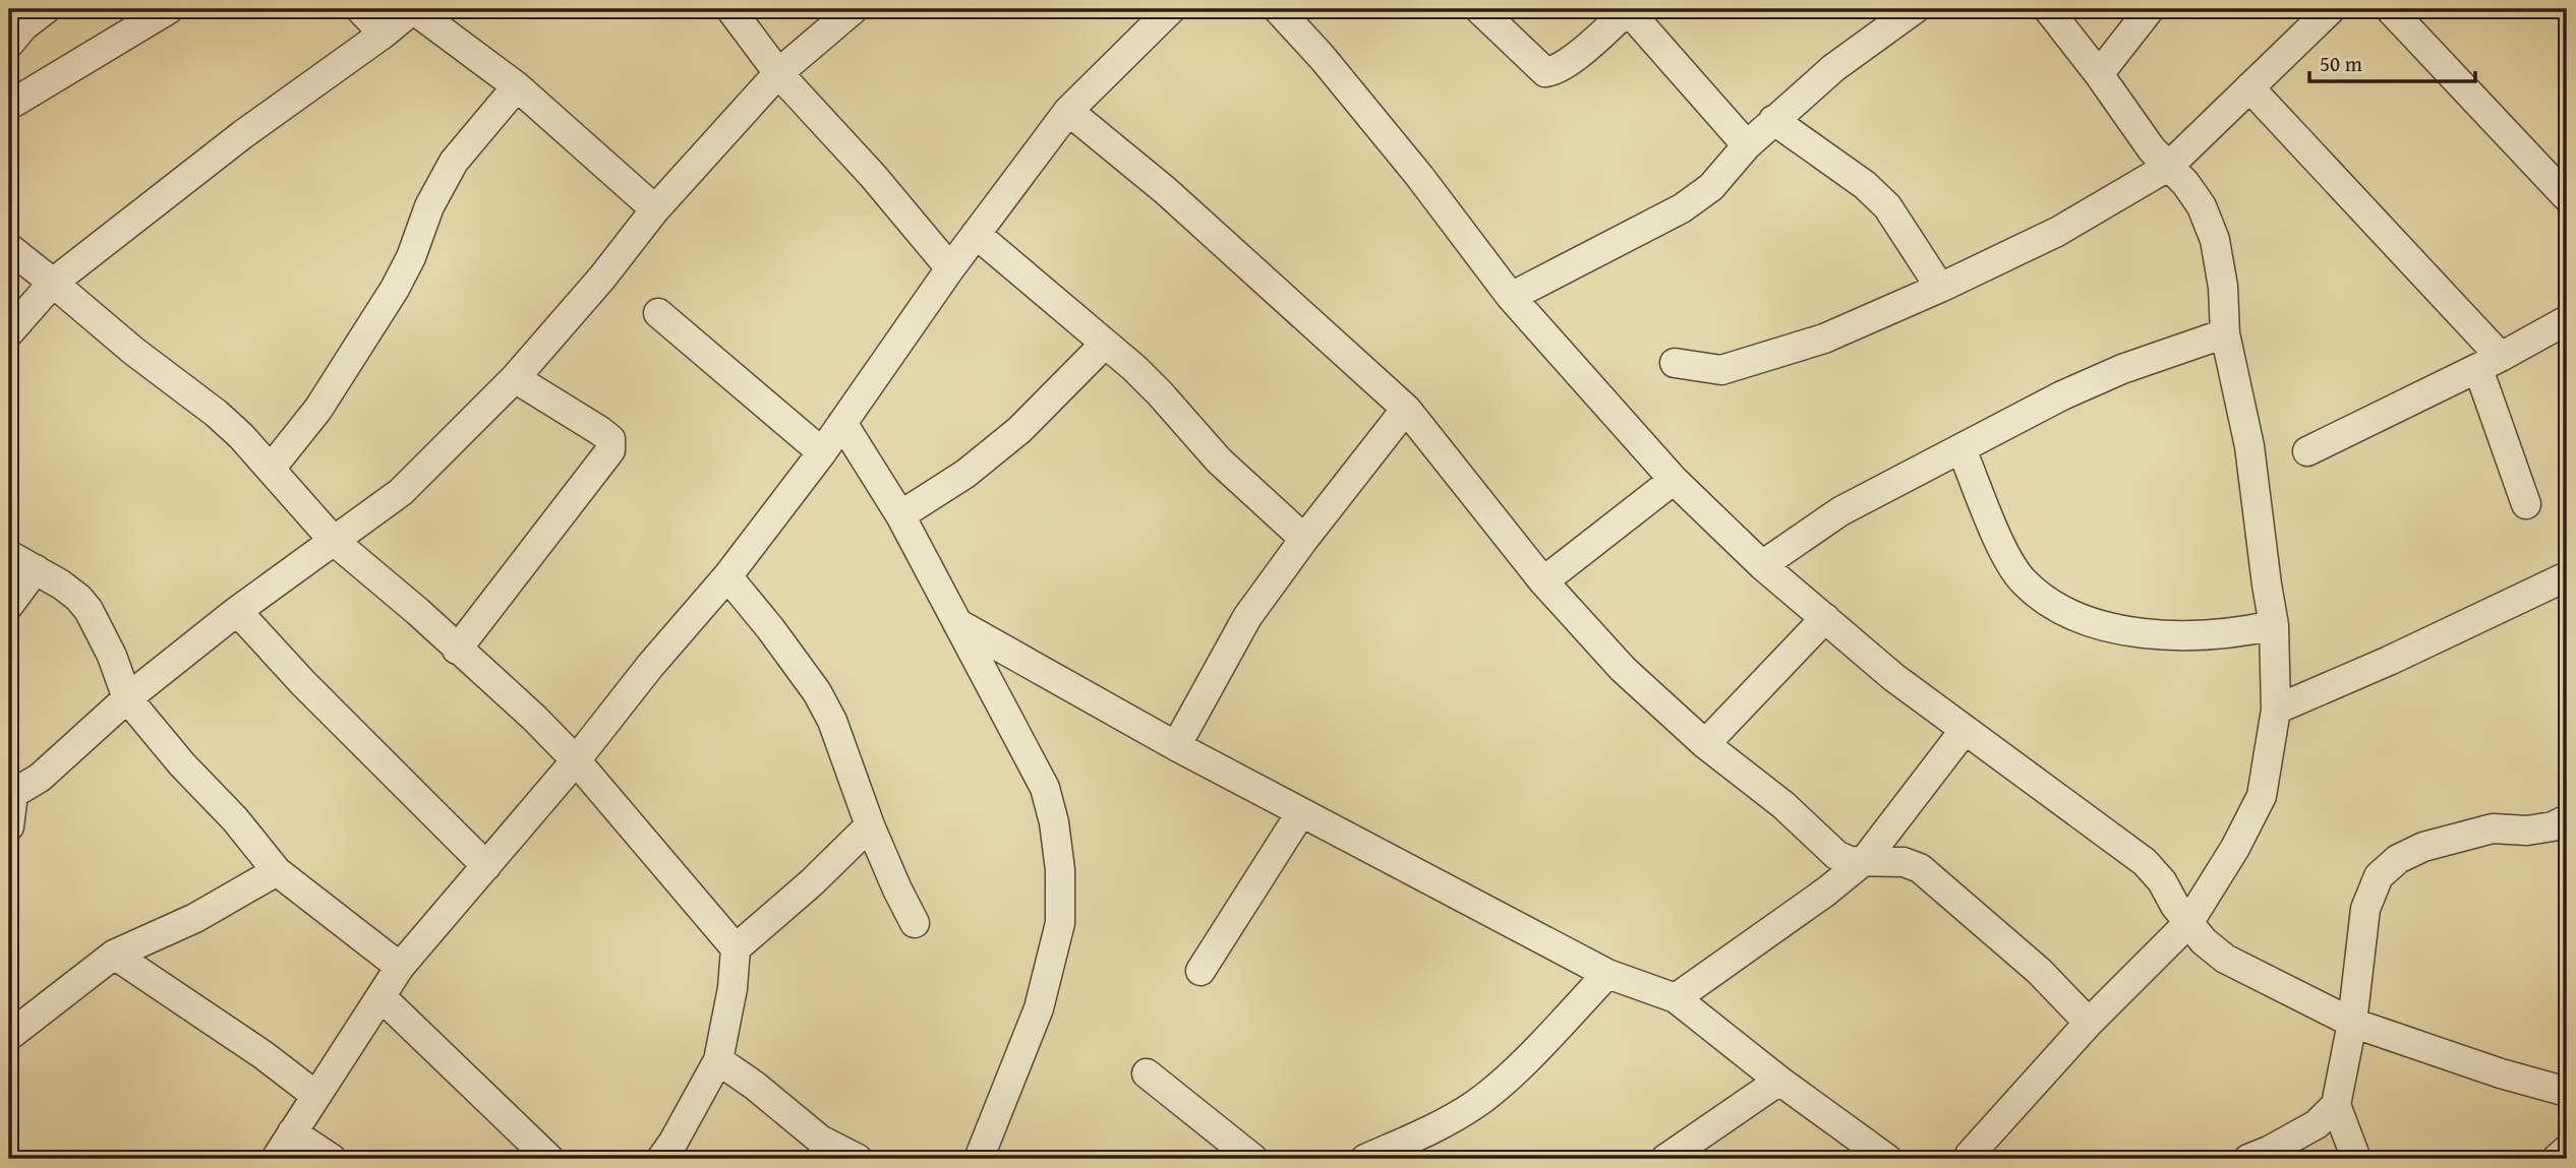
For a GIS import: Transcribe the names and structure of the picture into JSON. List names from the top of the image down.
{
  "scale_bar": "50 m"
}
